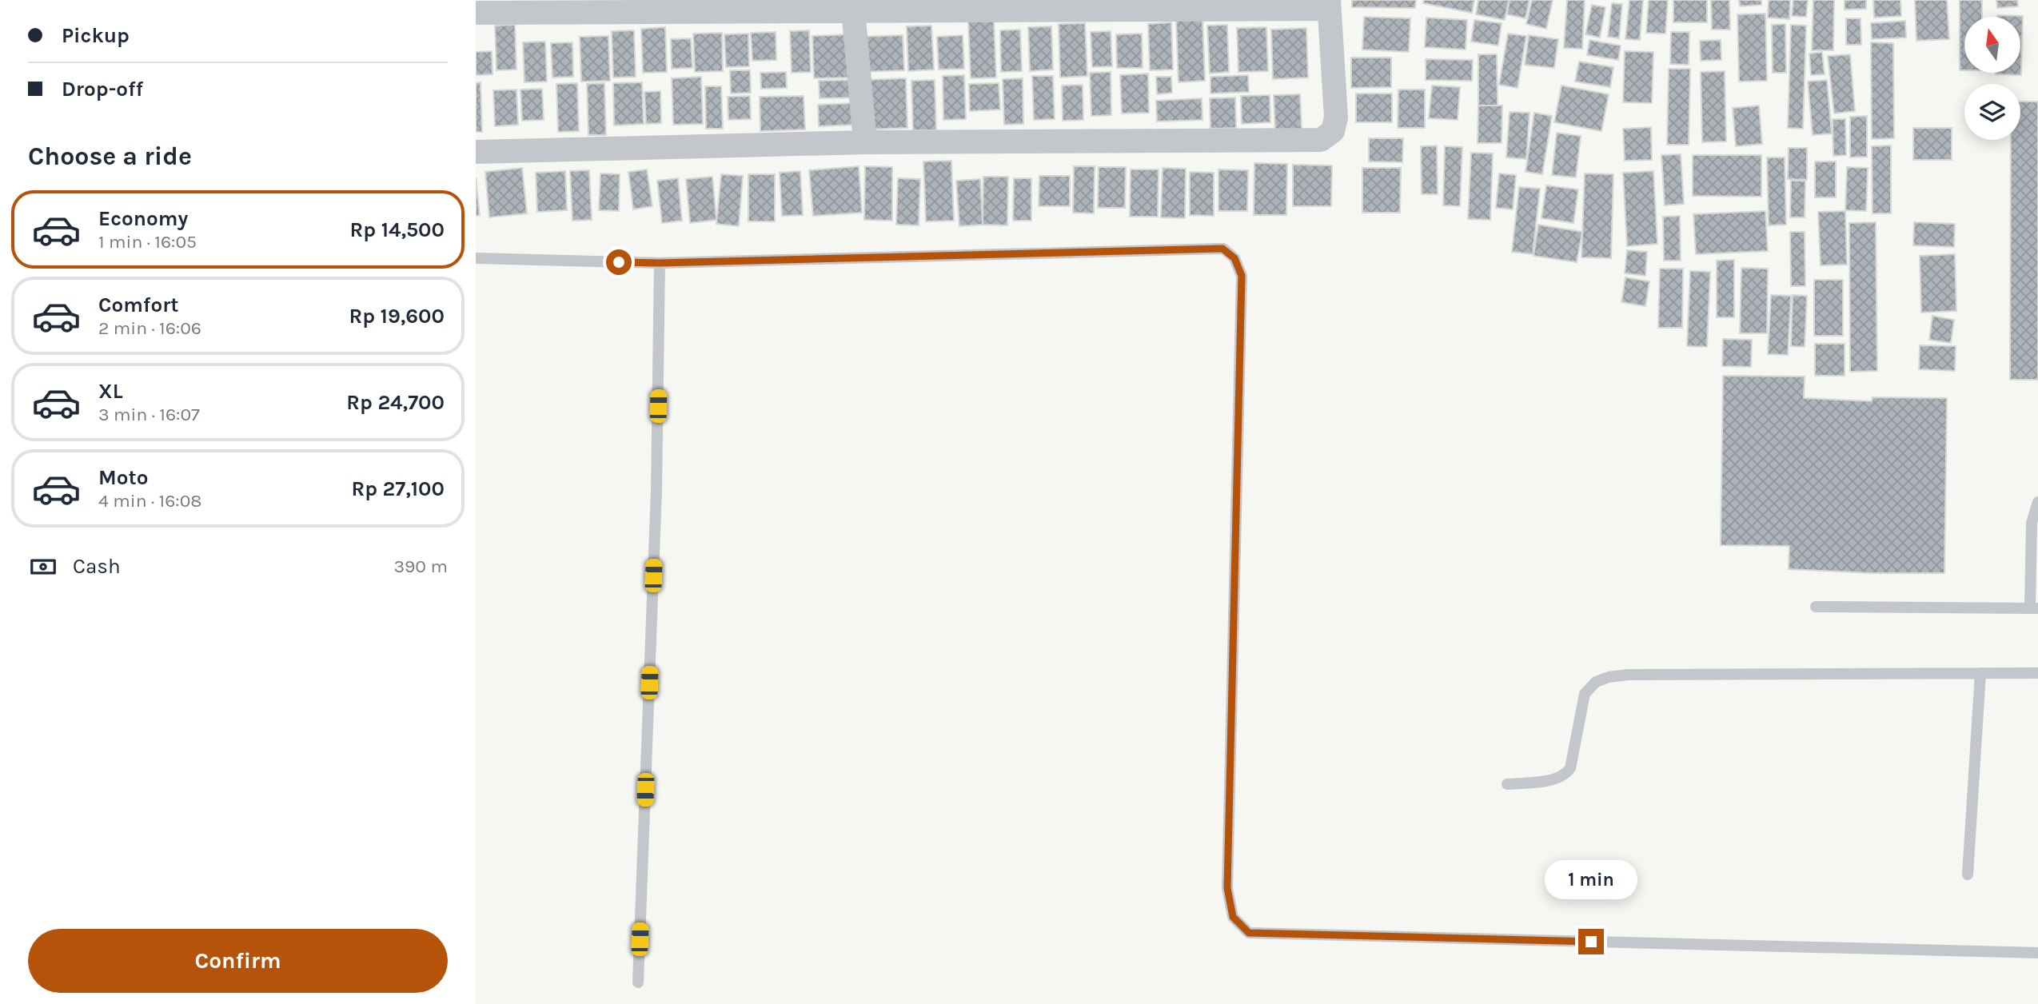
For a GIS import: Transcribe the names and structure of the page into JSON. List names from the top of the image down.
{
  "north": "top",
  "page": {
    "banner": ["Pickup", "Drop-off"],
    "heading": "Choose a ride",
    "list": [
      {
        "name": "Economy",
        "note": "1 min · 16:05",
        "value": "Rp 14,500"
      },
      {
        "name": "Comfort",
        "note": "2 min · 16:06",
        "value": "Rp 19,600"
      },
      {
        "name": "XL",
        "note": "3 min · 16:07",
        "value": "Rp 24,700"
      },
      {
        "name": "Moto",
        "note": "4 min · 16:08",
        "value": "Rp 27,100"
      }
    ],
    "pay": ["Cash", "390 m"],
    "bubble": "1 min",
    "buttons": "Confirm"
  }
}
